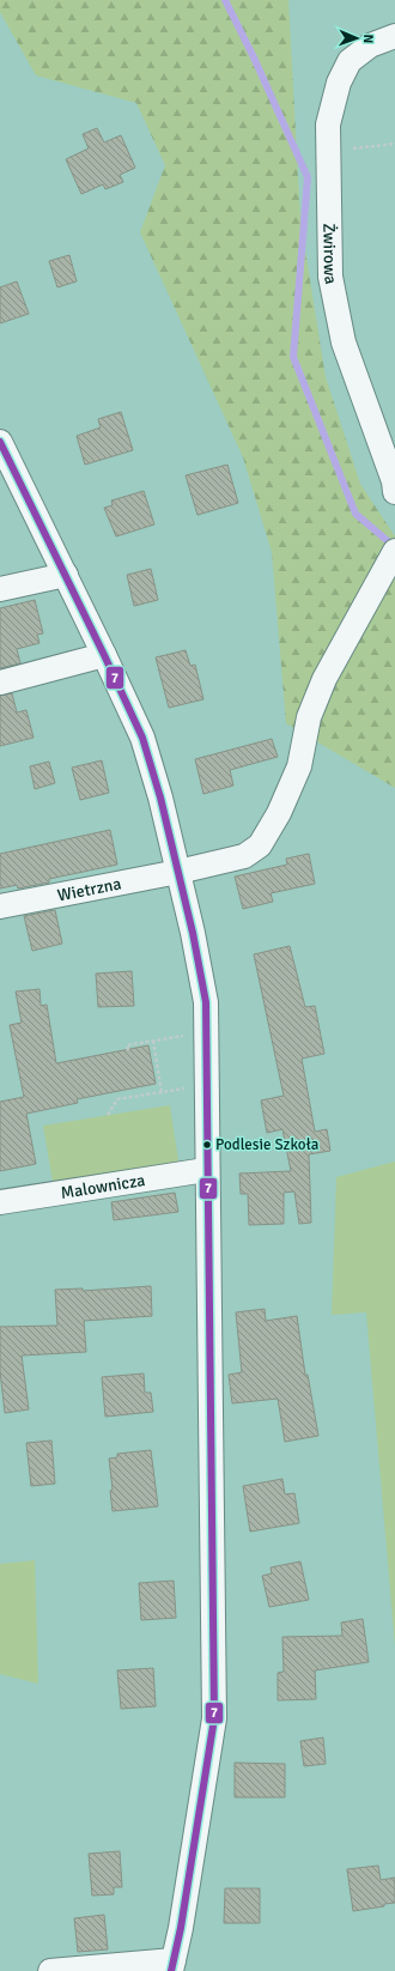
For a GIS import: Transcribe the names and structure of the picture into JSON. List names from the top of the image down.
{
  "streets": {
    "street": ["Żwirowa", "Wietrzna", "Malownicza"]
  },
  "places": ["Podlesie Szkoła"],
  "lines": ["transit line 7"],
  "north": "right"
}
